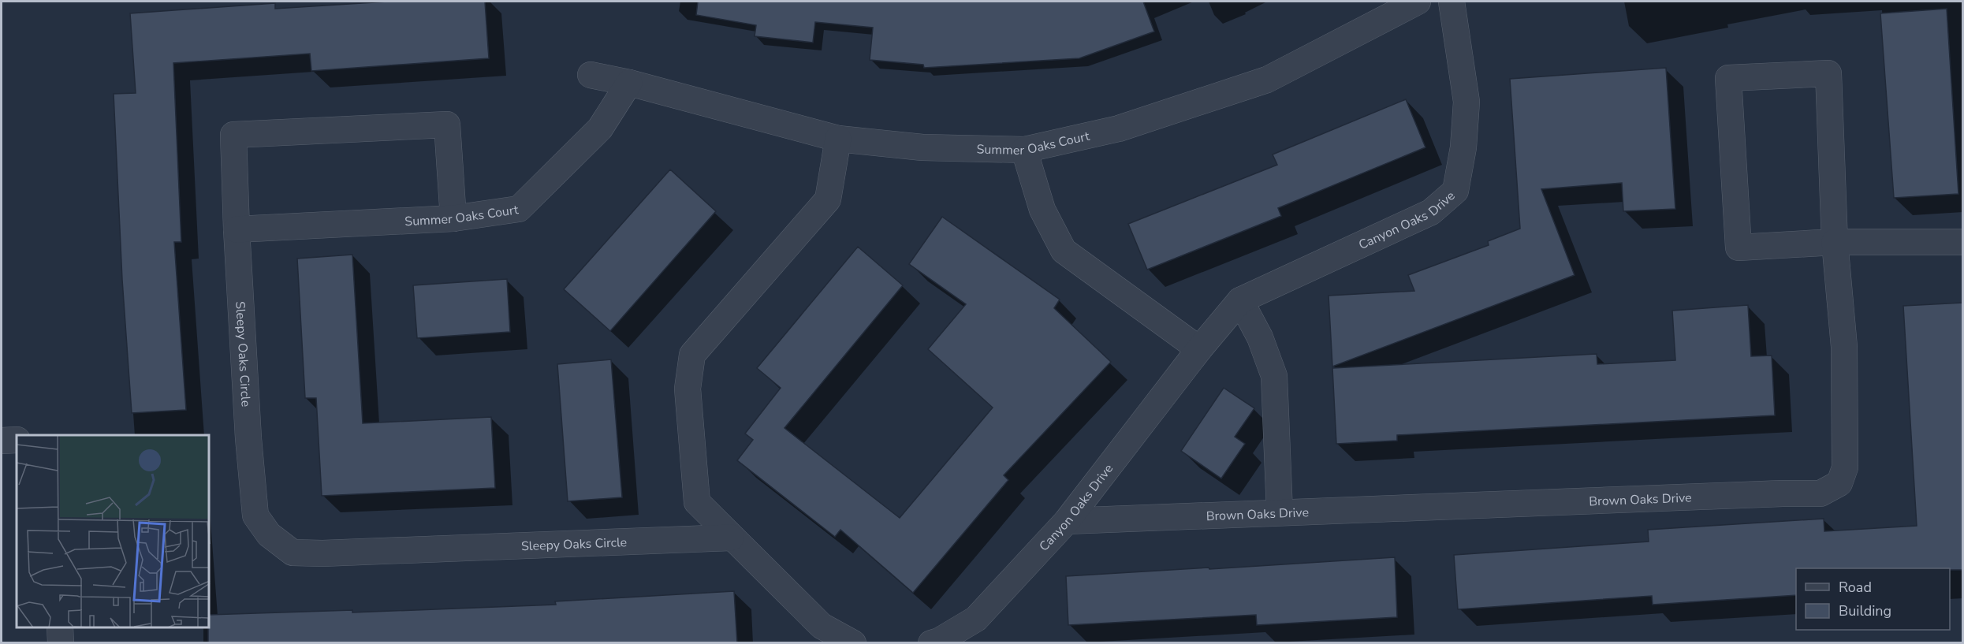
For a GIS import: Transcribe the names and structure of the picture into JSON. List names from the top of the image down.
{
  "streets": {
    "street": [
      "Summer Oaks Court",
      "Canyon Oaks Drive",
      "Sleepy Oaks Circle",
      "Brown Oaks Drive"
    ]
  },
  "crossings": [
    ["Summer Oaks Court", "Sleepy Oaks Circle"],
    ["Canyon Oaks Drive", "Brown Oaks Drive"]
  ],
  "legend": ["Road", "Building"]
}
